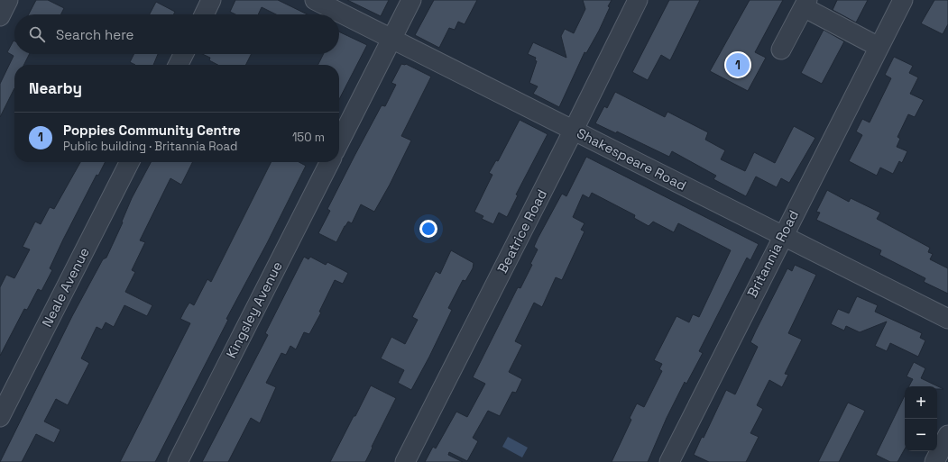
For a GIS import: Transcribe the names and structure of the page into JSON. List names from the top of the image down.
{
  "streets": {
    "street": [
      "Shakespeare Road",
      "Beatrice Road",
      "Britannia Road",
      "Neale Avenue",
      "Kingsley Avenue"
    ]
  },
  "crossings": [
    ["Shakespeare Road", "Beatrice Road"],
    ["Shakespeare Road", "Britannia Road"]
  ],
  "page": {
    "search": "Search here",
    "pins": "1",
    "heading": "Nearby",
    "list": [
      {
        "mark": "1",
        "name": "Poppies Community Centre",
        "note": "Public building · Britannia Road",
        "value": "150 m"
      }
    ],
    "map_buttons": ["+", "−"]
  }
}
